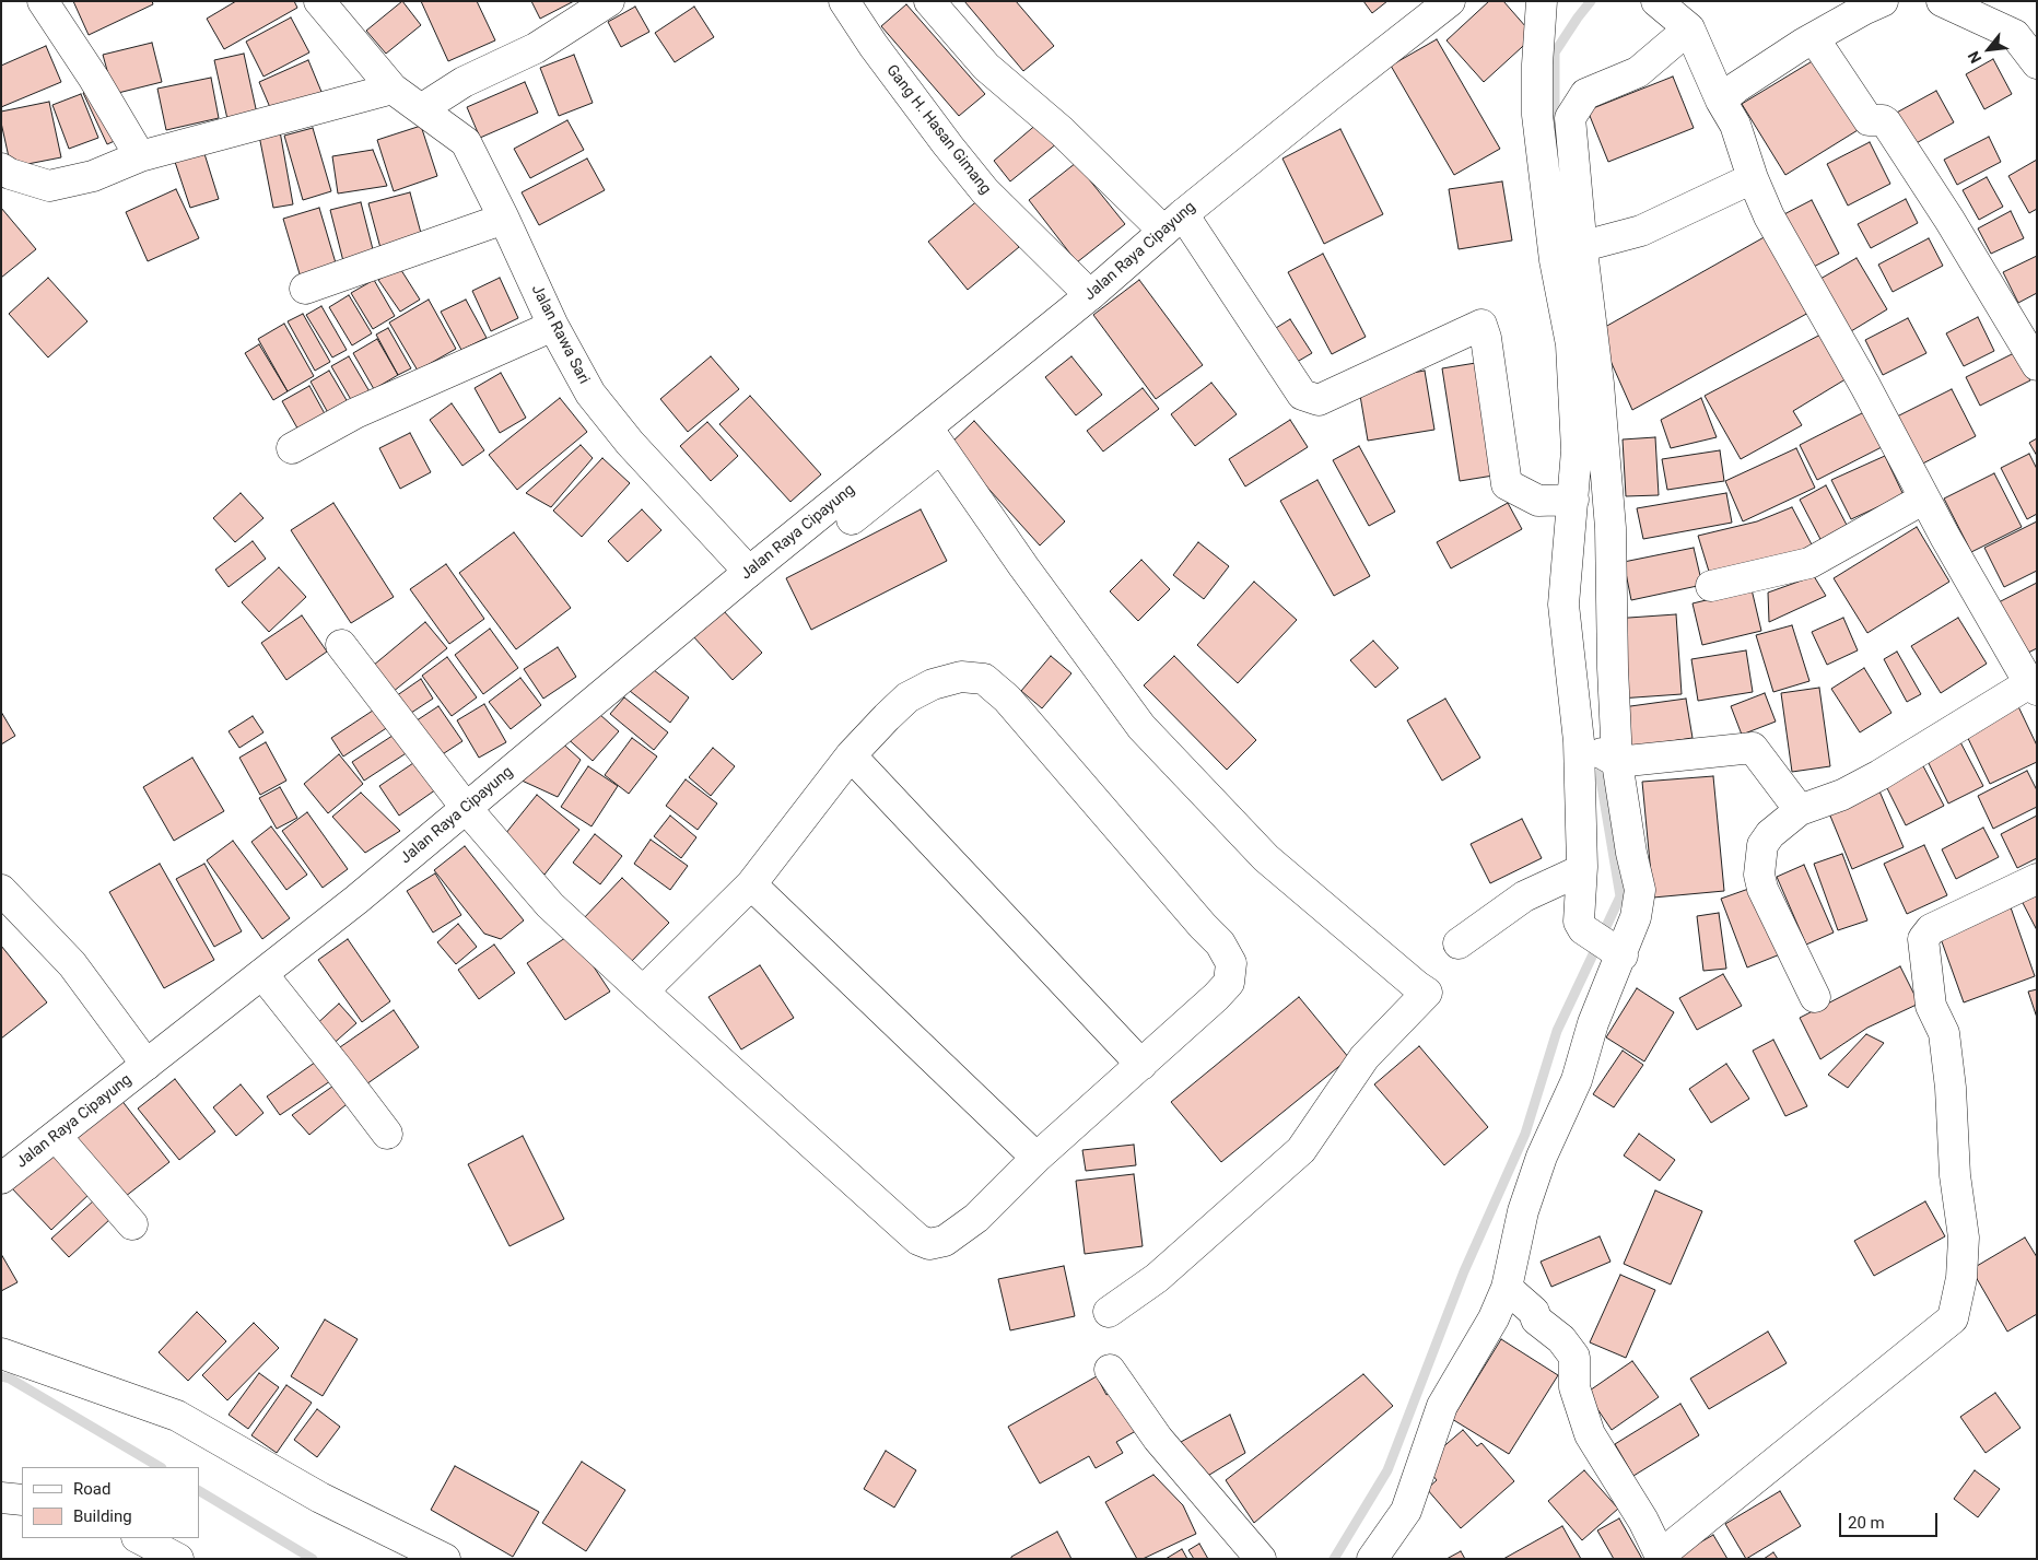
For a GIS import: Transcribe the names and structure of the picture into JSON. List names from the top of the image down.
{
  "streets": {
    "street": ["Gang H. Hasan Gimang", "Jalan Raya Cipayung", "Jalan Rawa Sari"]
  },
  "crossings": [
    ["Gang H. Hasan Gimang", "Jalan Raya Cipayung"],
    ["Jalan Raya Cipayung", "Jalan Rawa Sari"]
  ],
  "legend": ["Road", "Building"],
  "scale_bar": "20 m",
  "north": "bottom left"
}
